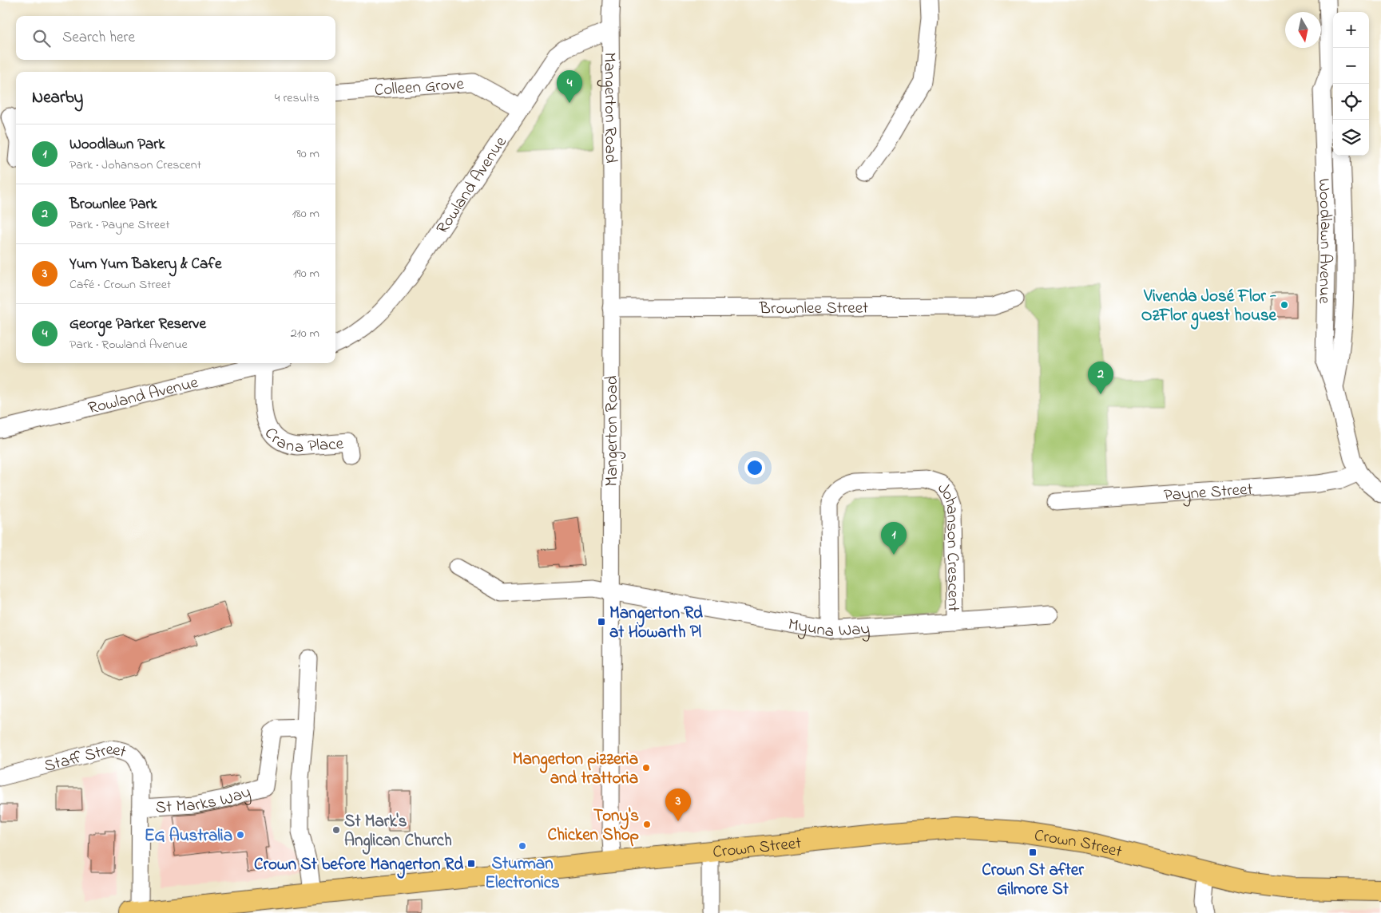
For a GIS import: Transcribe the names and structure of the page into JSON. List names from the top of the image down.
{
  "streets": {
    "main road": ["Crown Street"],
    "street": [
      "Colleen Grove",
      "Mangerton Road",
      "Rowland Avenue",
      "Woodlawn Avenue",
      "Brownlee Street",
      "Crana Place",
      "Payne Street",
      "Johanson Crescent",
      "Myuna Way",
      "Staff Street",
      "St Marks Way"
    ]
  },
  "crossings": [
    ["Colleen Grove", "Rowland Avenue"],
    ["Mangerton Road", "Rowland Avenue"],
    ["Mangerton Road", "Brownlee Street"],
    ["Mangerton Road", "Myuna Way"],
    ["Mangerton Road", "Crown Street"],
    ["Rowland Avenue", "Crana Place"],
    ["Woodlawn Avenue", "Payne Street"],
    ["Johanson Crescent", "Myuna Way"],
    ["Staff Street", "St Marks Way"],
    ["Staff Street", "Crown Street"]
  ],
  "places": {
    "other": [
      "Vivenda José Flor - OzFlor guest house",
      "Mangerton pizzeria and trattoria",
      "Tony's Chicken Shop",
      "St Mark's Anglican Church",
      "EG Australia",
      "Sturman Electronics"
    ],
    "transit": ["Mangerton Rd at Howarth Pl", "Crown St after Gilmore St", "Crown St before Mangerton Rd"]
  },
  "north": "bottom",
  "page": {
    "map_buttons": ["+", "−"],
    "search": "Search here",
    "pins": [
      "4",
      "2",
      "1",
      "3"
    ],
    "heading": ["Nearby", "4 results"],
    "list": [
      {
        "mark": "1",
        "name": "Woodlawn Park",
        "note": "Park · Johanson Crescent",
        "value": "90 m"
      },
      {
        "mark": "2",
        "name": "Brownlee Park",
        "note": "Park · Payne Street",
        "value": "180 m"
      },
      {
        "mark": "3",
        "name": "Yum Yum Bakery & Cafe",
        "note": "Café · Crown Street",
        "value": "190 m"
      },
      {
        "mark": "4",
        "name": "George Parker Reserve",
        "note": "Park · Rowland Avenue",
        "value": "210 m"
      }
    ]
  }
}
